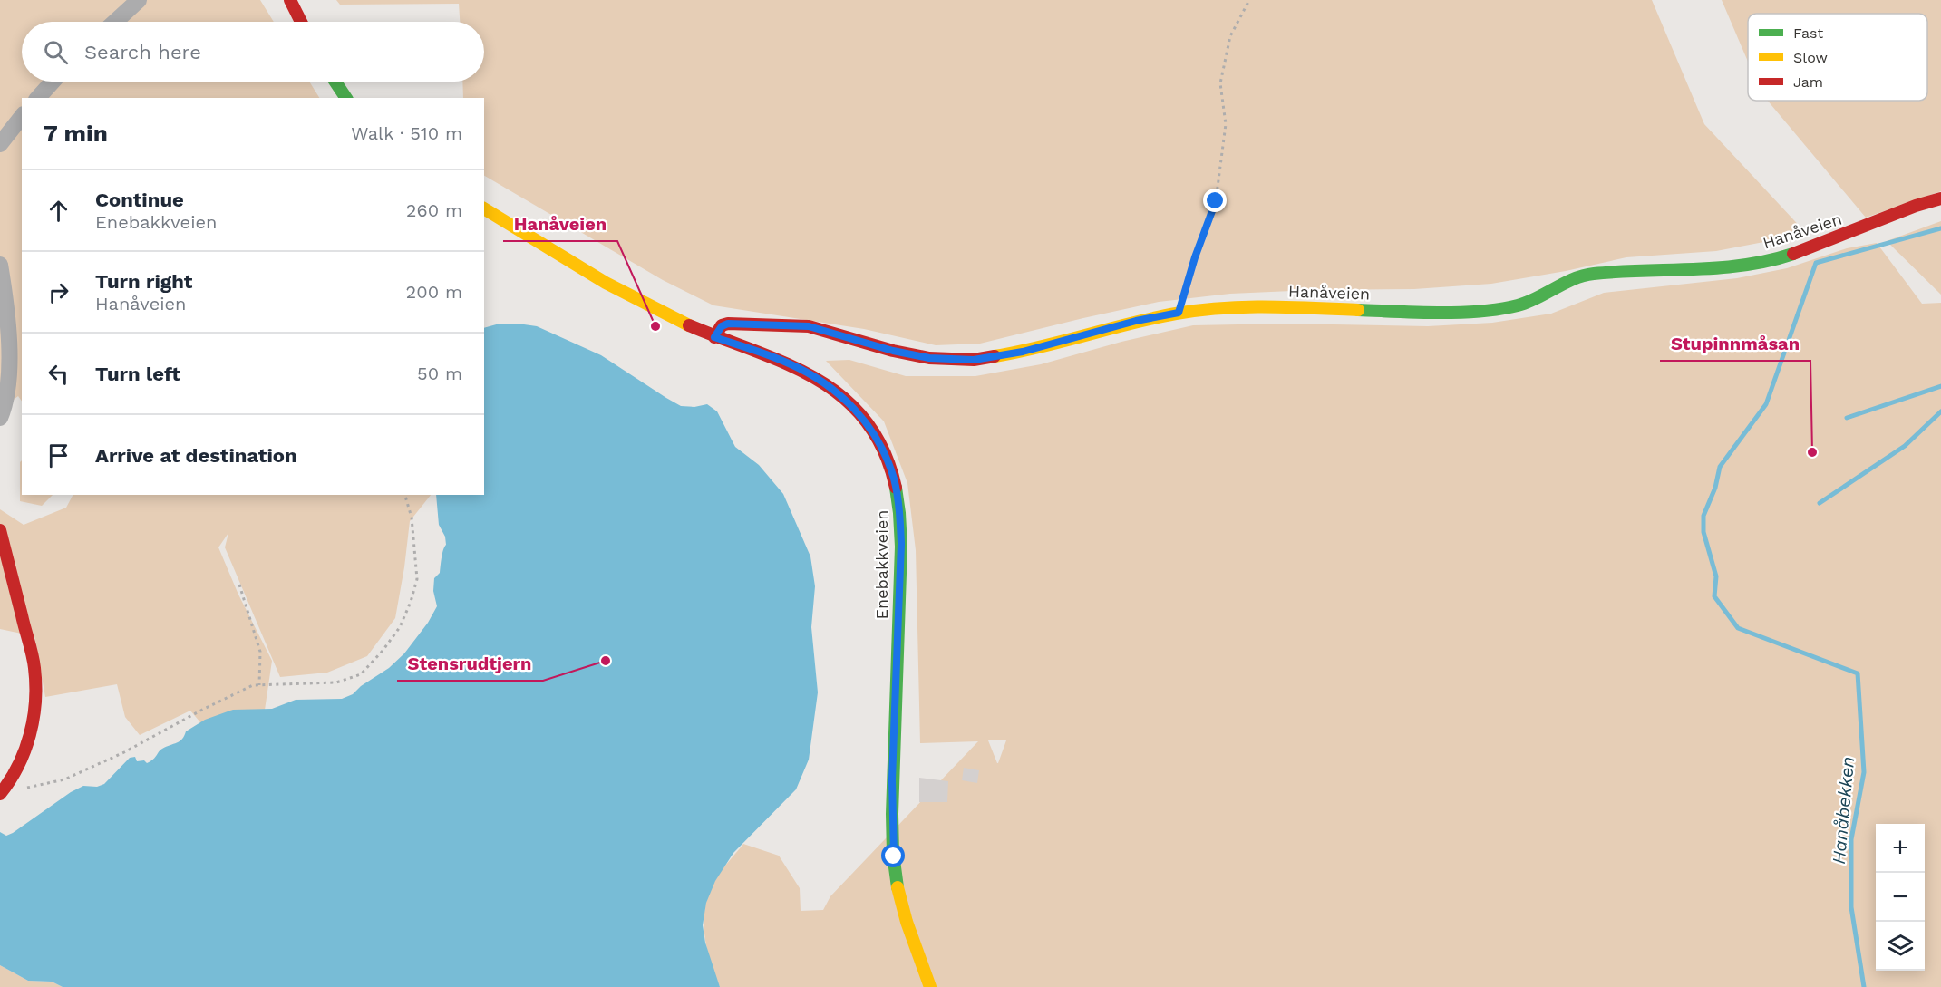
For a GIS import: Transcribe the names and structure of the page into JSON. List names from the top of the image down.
{
  "streets": {
    "street": ["Hanåveien", "Enebakkveien"]
  },
  "crossings": [
    ["Hanåveien", "Enebakkveien"]
  ],
  "water": ["Hanåbekken"],
  "places": ["Hanåveien", "Stupinnmåsan", "Stensrudtjern"],
  "legend": ["Fast", "Slow", "Jam"],
  "page": {
    "search": "Search here",
    "heading": ["7 min", "Walk · 510 m"],
    "list": [
      ["Continue", "Enebakkveien", "260 m"],
      ["Turn right", "Hanåveien", "200 m"],
      ["Turn left", "50 m"],
      "Arrive at destination"
    ],
    "map_buttons": ["+", "−"]
  }
}
